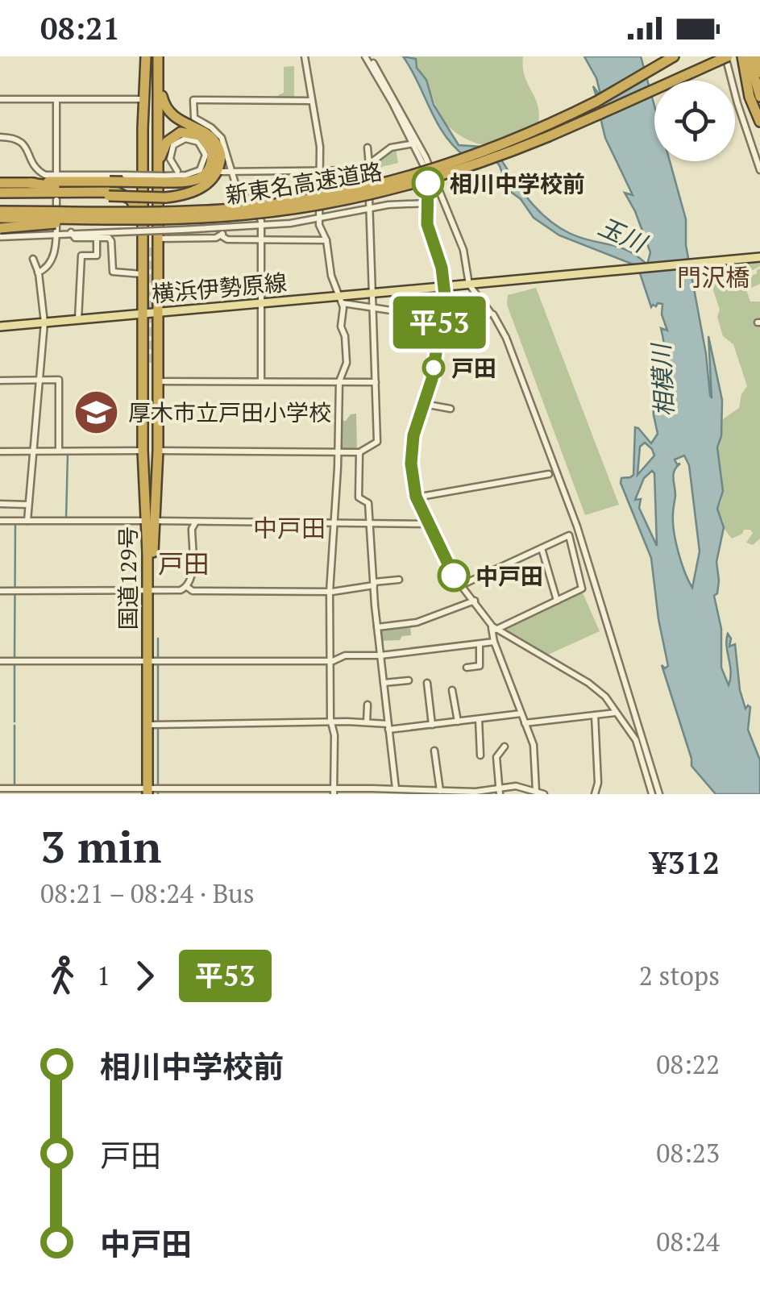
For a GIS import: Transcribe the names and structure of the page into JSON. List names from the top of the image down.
{
  "streets": {
    "highway": ["新東名高速道路", "国道129号"],
    "main road": ["横浜伊勢原線"]
  },
  "districts": ["門沢橋", "中戸田", "戸田"],
  "water": ["玉川", "相模川"],
  "places": {
    "other": ["相川中学校前", "戸田", "中戸田"],
    "school or university": ["厚木市立戸田小学校"]
  },
  "lines": ["bus line 平53"],
  "page": {
    "status": "08:21",
    "on_map": "平53",
    "heading": ["3 min", "08:21 – 08:24 · Bus", "¥312"],
    "legs": ["1", "平53", "2 stops"],
    "list": [
      {
        "name": "相川中学校前",
        "value": "08:22"
      },
      {
        "name": "戸田",
        "value": "08:23"
      },
      {
        "name": "中戸田",
        "value": "08:24"
      }
    ]
  }
}
